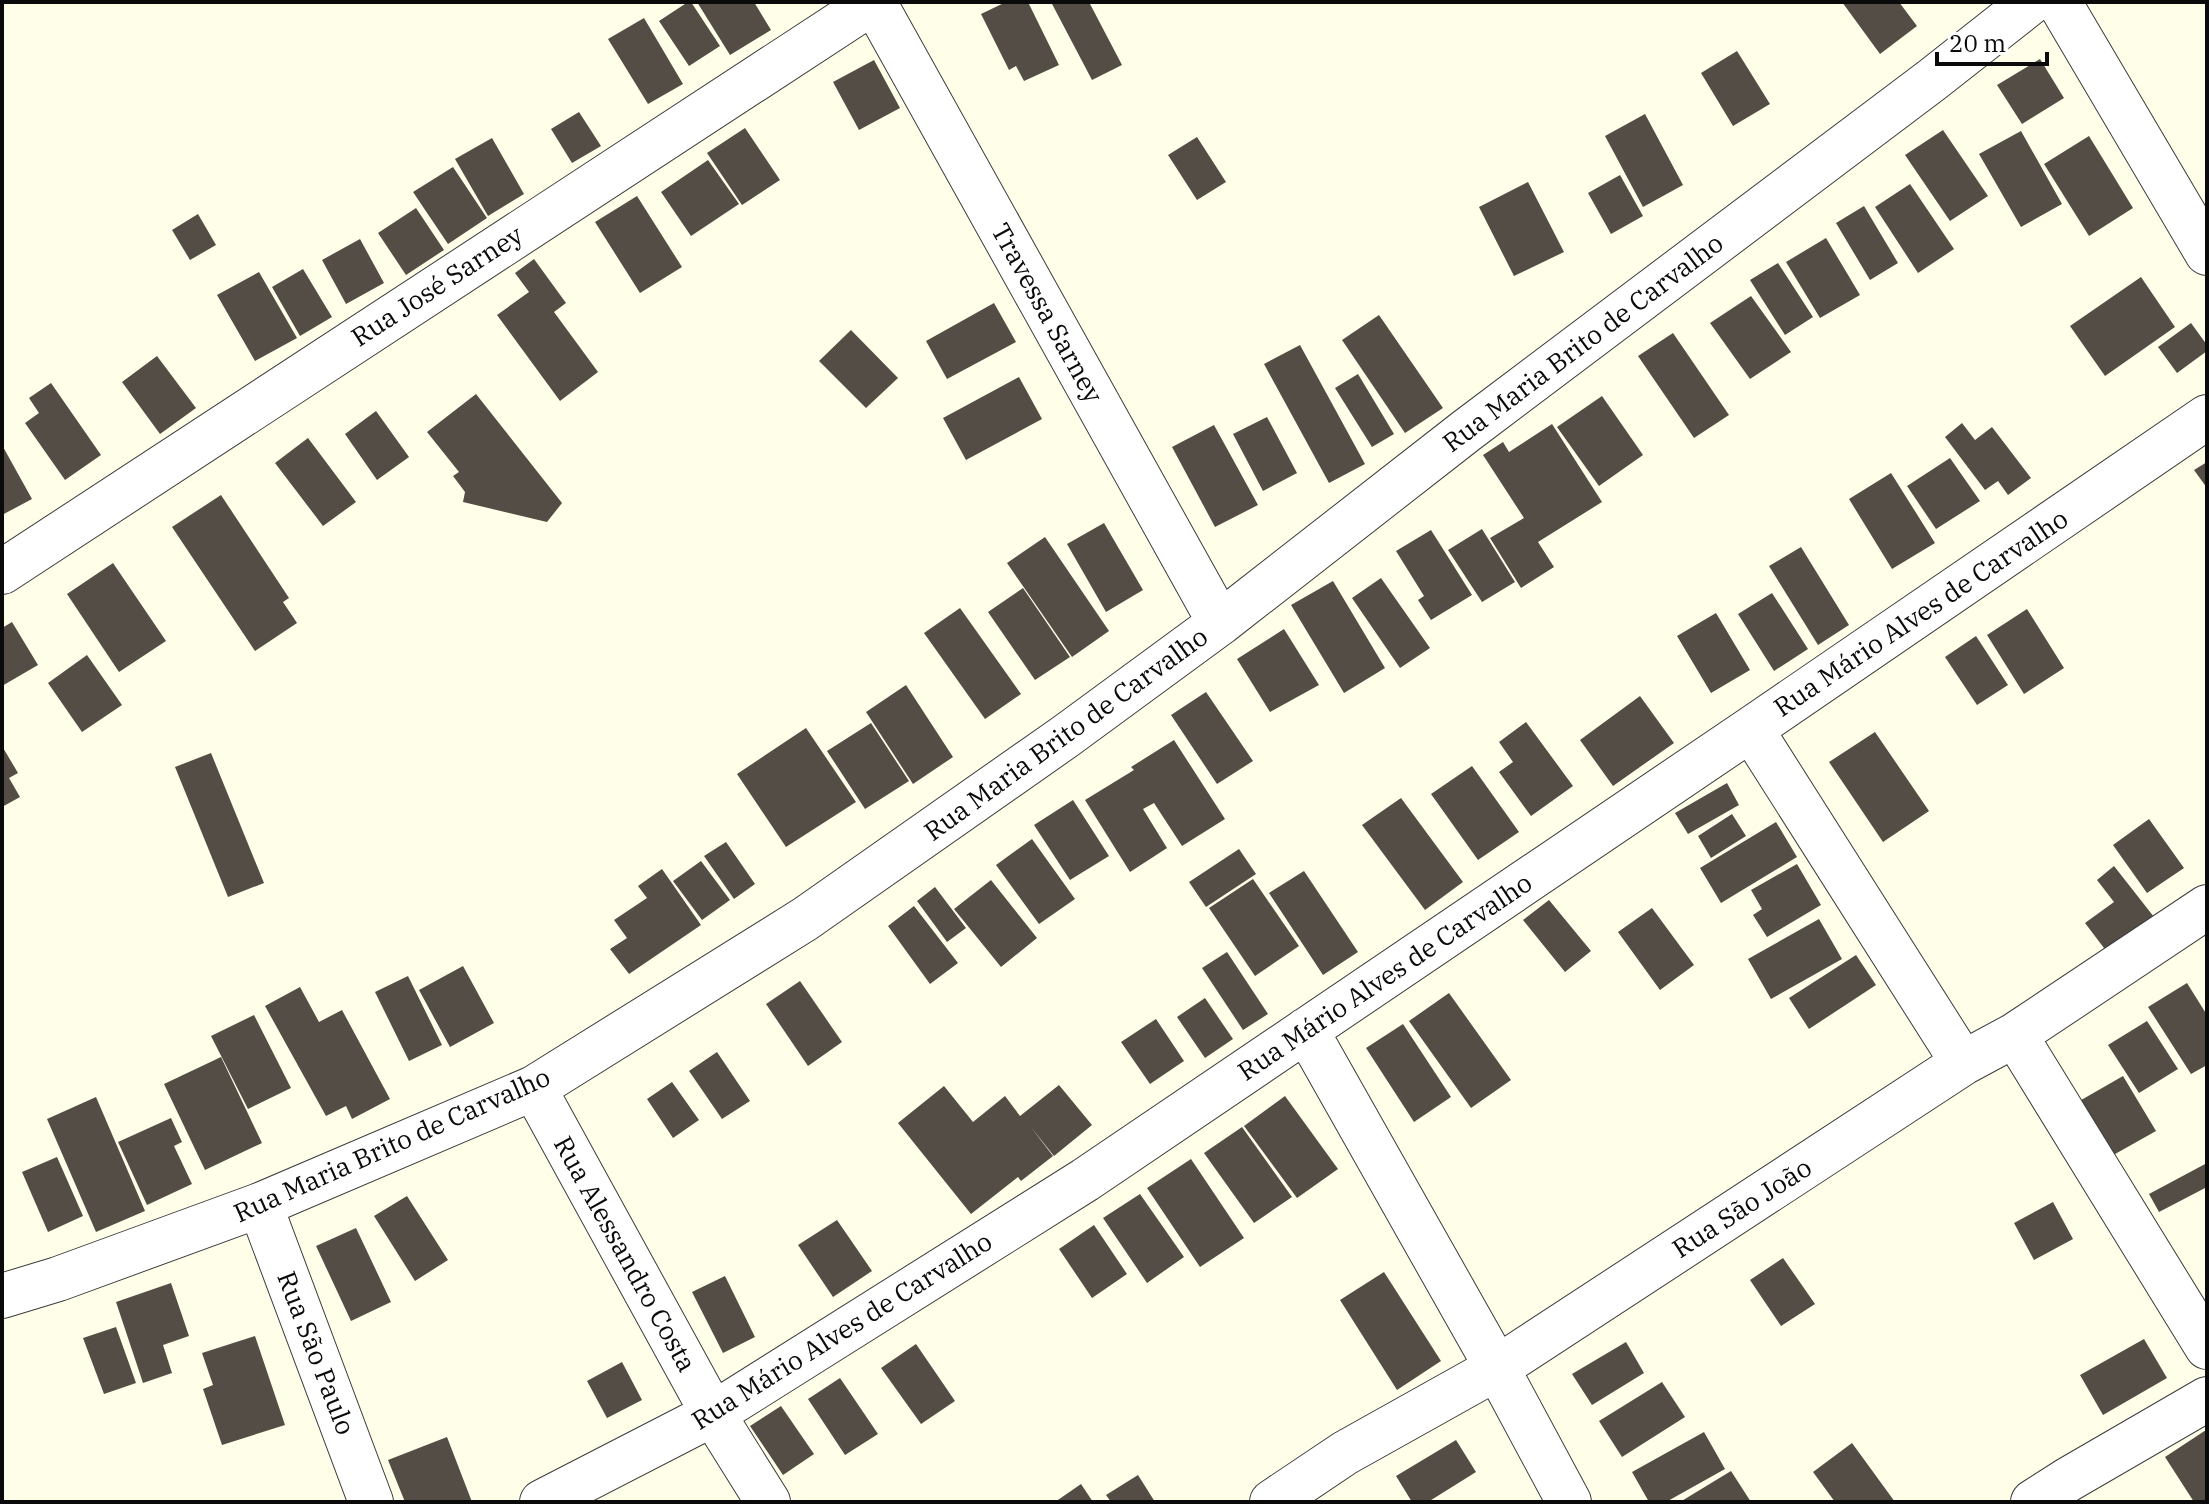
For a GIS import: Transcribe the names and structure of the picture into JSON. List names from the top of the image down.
{
  "streets": {
    "street": [
      "Rua José Sarney",
      "Travessa Sarney",
      "Rua Maria Brito de Carvalho",
      "Rua Mário Alves de Carvalho",
      "Rua São João",
      "Rua Alessandro Costa",
      "Rua São Paulo"
    ]
  },
  "crossings": [
    ["Rua José Sarney", "Travessa Sarney"],
    ["Travessa Sarney", "Rua Maria Brito de Carvalho"],
    ["Rua Maria Brito de Carvalho", "Rua Alessandro Costa"],
    ["Rua Maria Brito de Carvalho", "Rua São Paulo"],
    ["Rua Mário Alves de Carvalho", "Rua Alessandro Costa"]
  ],
  "scale_bar": "20 m"
}
